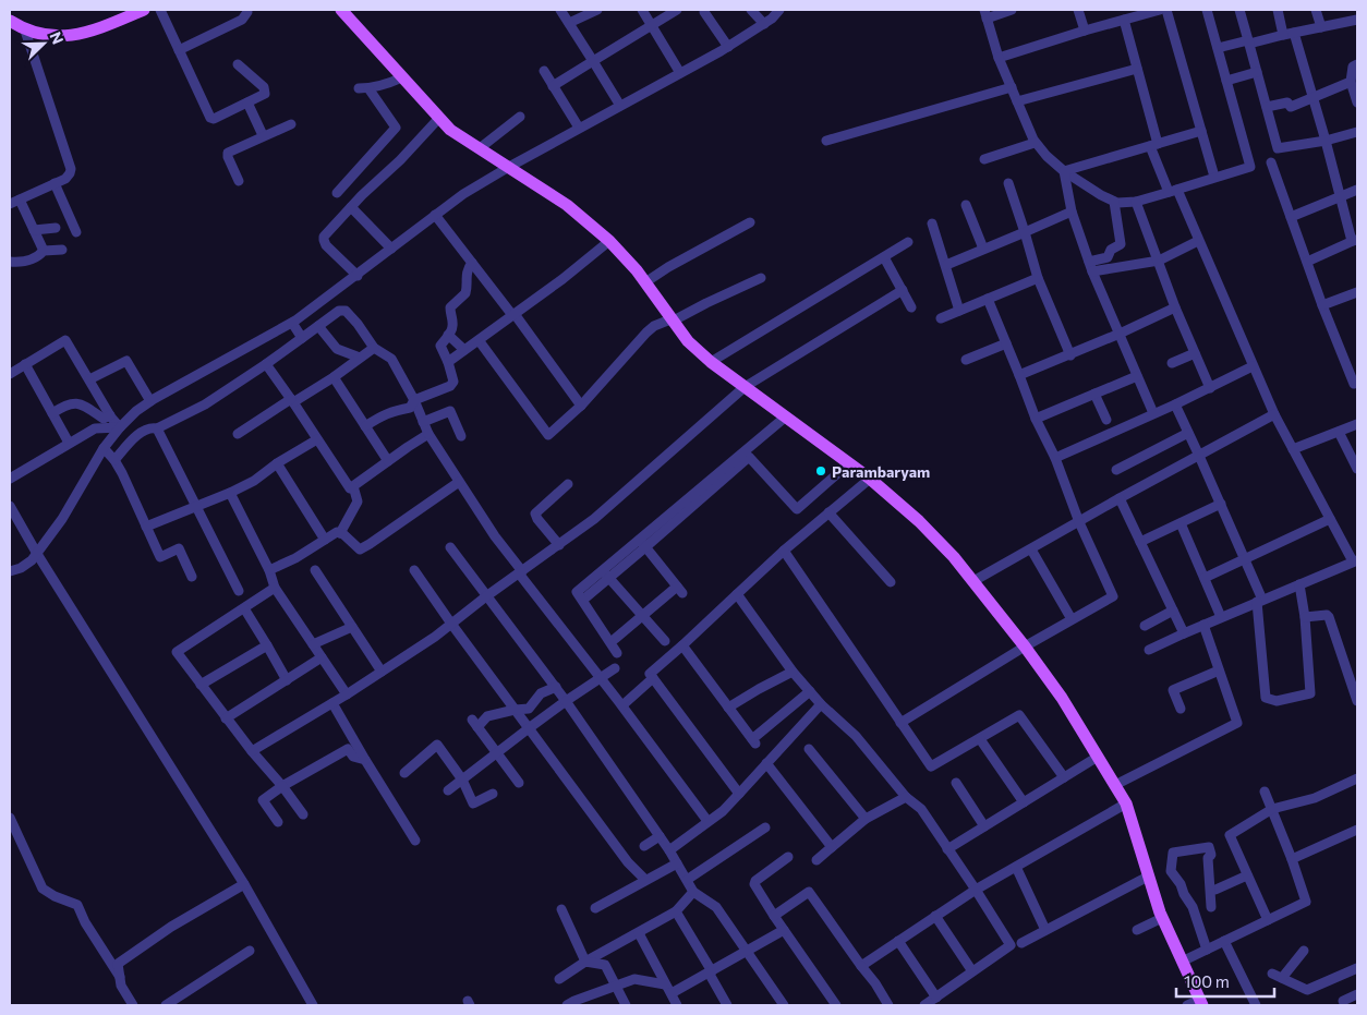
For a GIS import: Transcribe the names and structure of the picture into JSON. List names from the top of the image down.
{
  "places": ["Parambaryam"],
  "scale_bar": "100 m",
  "north": "top right"
}
